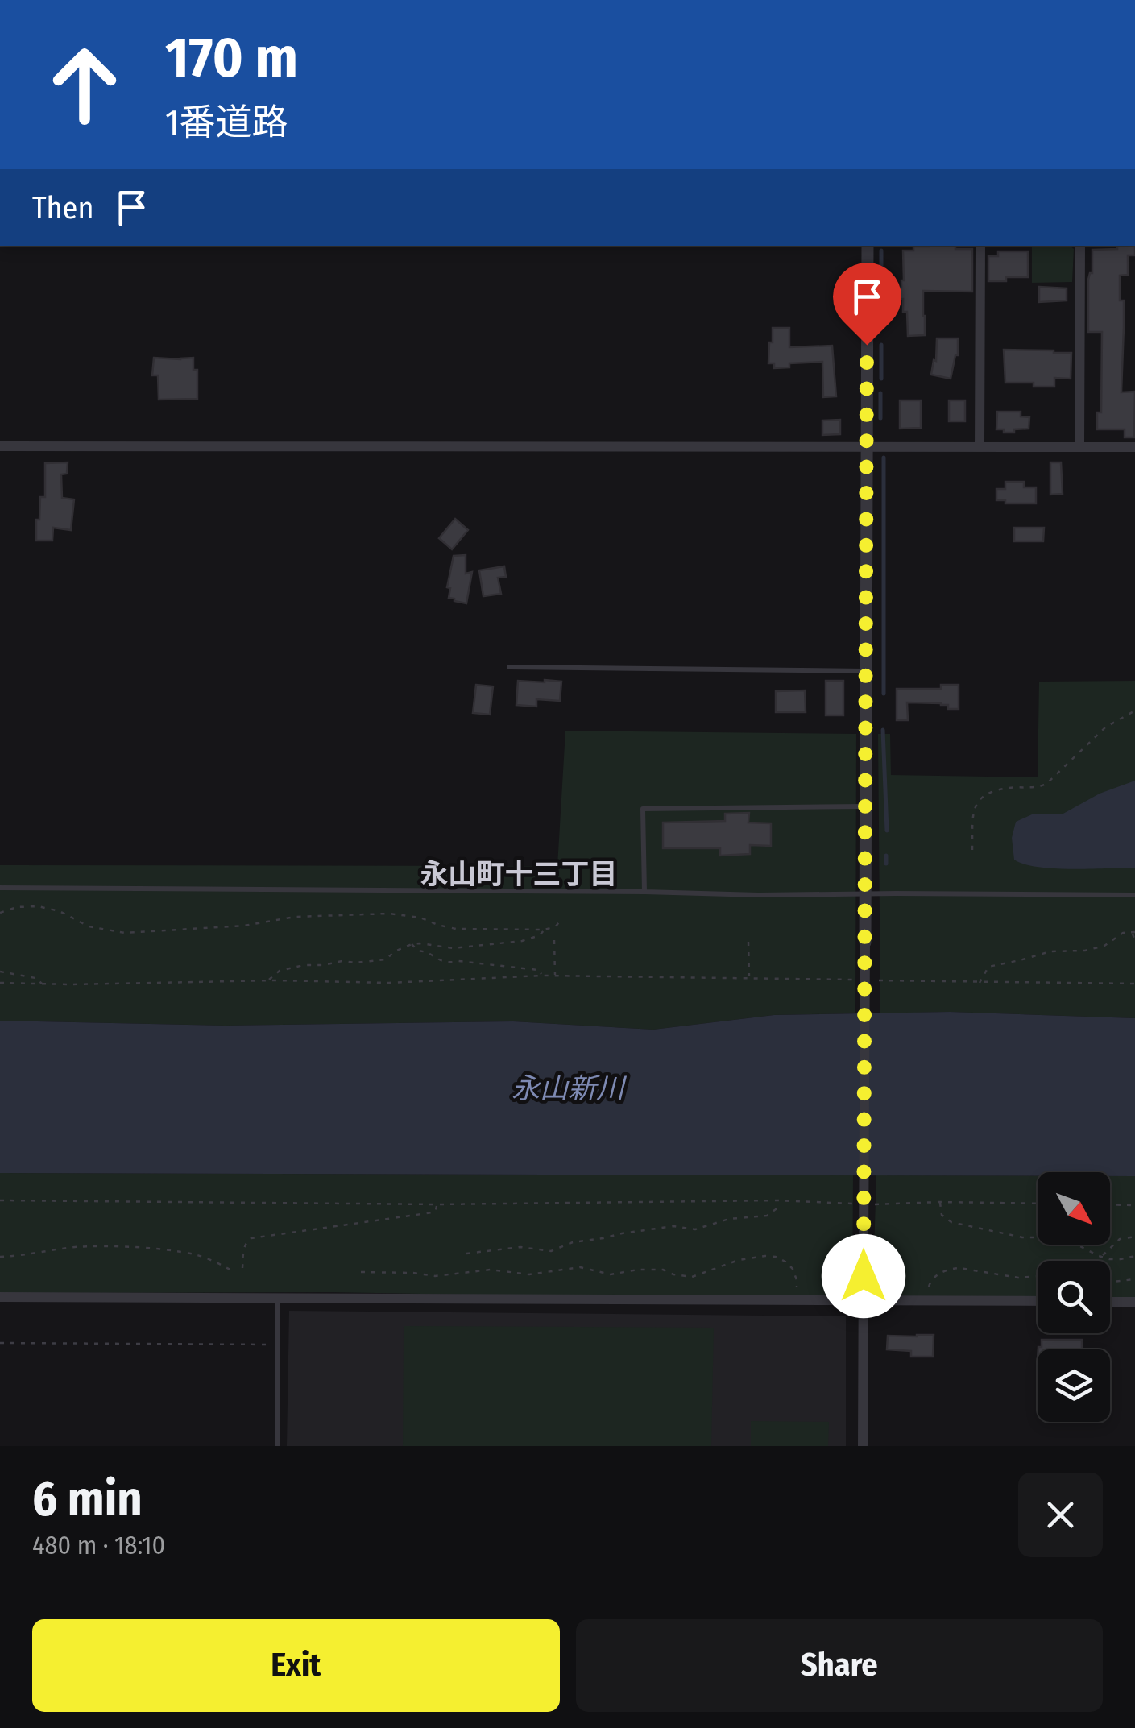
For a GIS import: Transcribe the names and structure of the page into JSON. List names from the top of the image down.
{
  "districts": ["永山町十三丁目"],
  "water": ["永山新川"],
  "north": "bottom right",
  "page": {
    "turn": ["170 m", "1番道路"],
    "then": "Then",
    "heading": ["6 min", "480 m · 18:10"],
    "buttons": ["Exit", "Share"]
  }
}
